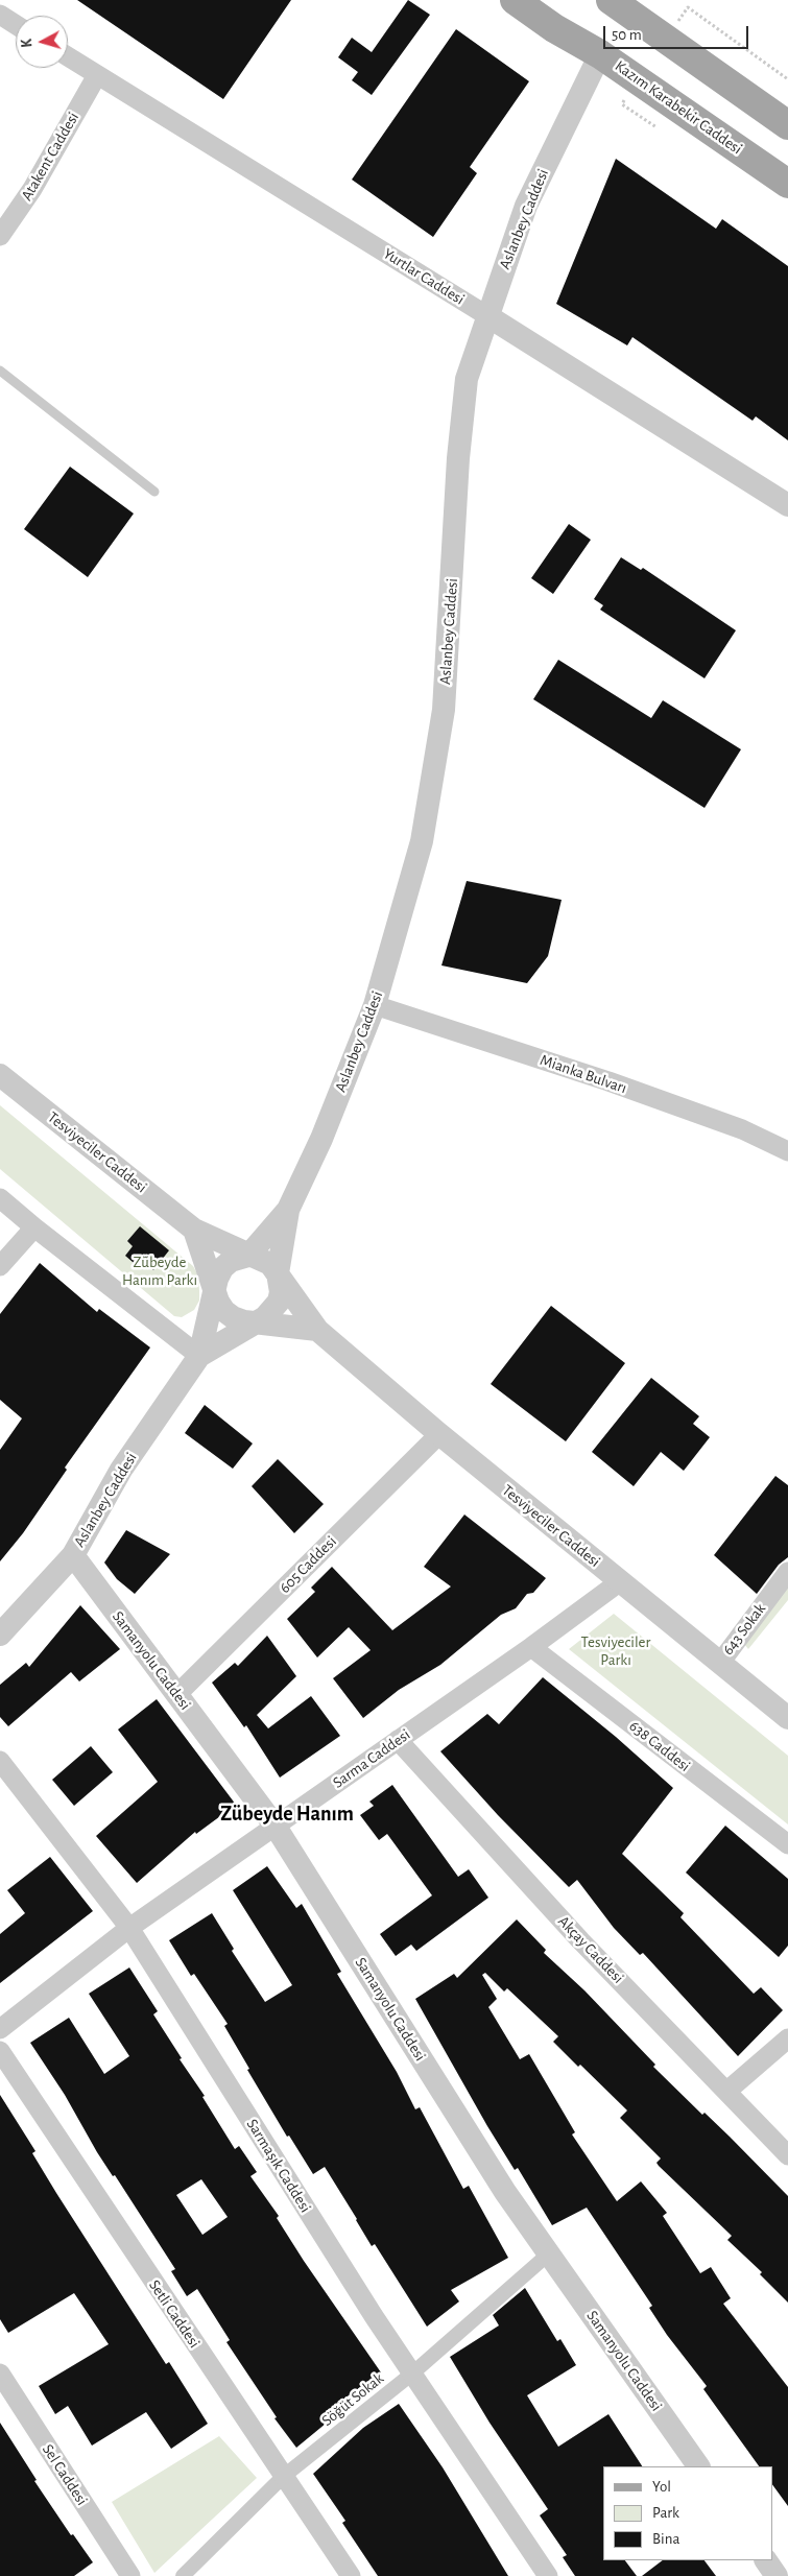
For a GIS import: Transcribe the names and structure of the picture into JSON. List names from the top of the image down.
{
  "streets": {
    "main road": ["Kazım Karabekir Caddesi"],
    "street": [
      "Atakent Caddesi",
      "Aslanbey Caddesi",
      "Yurtlar Caddesi",
      "Mianka Bulvarı",
      "Tesviyeciler Caddesi",
      "605 Caddesi",
      "643 Sokak",
      "Samanyolu Caddesi",
      "638 Caddesi",
      "Sarma Caddesi",
      "Akçay Caddesi",
      "Sarmaşık Caddesi",
      "Setli Caddesi",
      "Söğüt Sokak",
      "Sel Caddesi"
    ]
  },
  "crossings": [
    ["Kazım Karabekir Caddesi", "Aslanbey Caddesi"],
    ["Atakent Caddesi", "Yurtlar Caddesi"],
    ["Aslanbey Caddesi", "Yurtlar Caddesi"],
    ["Aslanbey Caddesi", "Mianka Bulvarı"],
    ["Aslanbey Caddesi", "Samanyolu Caddesi"],
    ["Tesviyeciler Caddesi", "605 Caddesi"],
    ["Tesviyeciler Caddesi", "643 Sokak"],
    ["Tesviyeciler Caddesi", "Sarma Caddesi"],
    ["605 Caddesi", "Samanyolu Caddesi"],
    ["Samanyolu Caddesi", "Sarma Caddesi"],
    ["Samanyolu Caddesi", "Söğüt Sokak"],
    ["638 Caddesi", "Sarma Caddesi"],
    ["Sarma Caddesi", "Akçay Caddesi"],
    ["Sarma Caddesi", "Sarmaşık Caddesi"],
    ["Sarmaşık Caddesi", "Söğüt Sokak"],
    ["Setli Caddesi", "Söğüt Sokak"]
  ],
  "districts": ["Zübeyde Hanım"],
  "parks": ["Zübeyde Hanım Parkı", "Tesviyeciler Parkı"],
  "legend": ["Yol", "Park", "Bina"],
  "scale_bar": "50 m",
  "north": "left"
}
